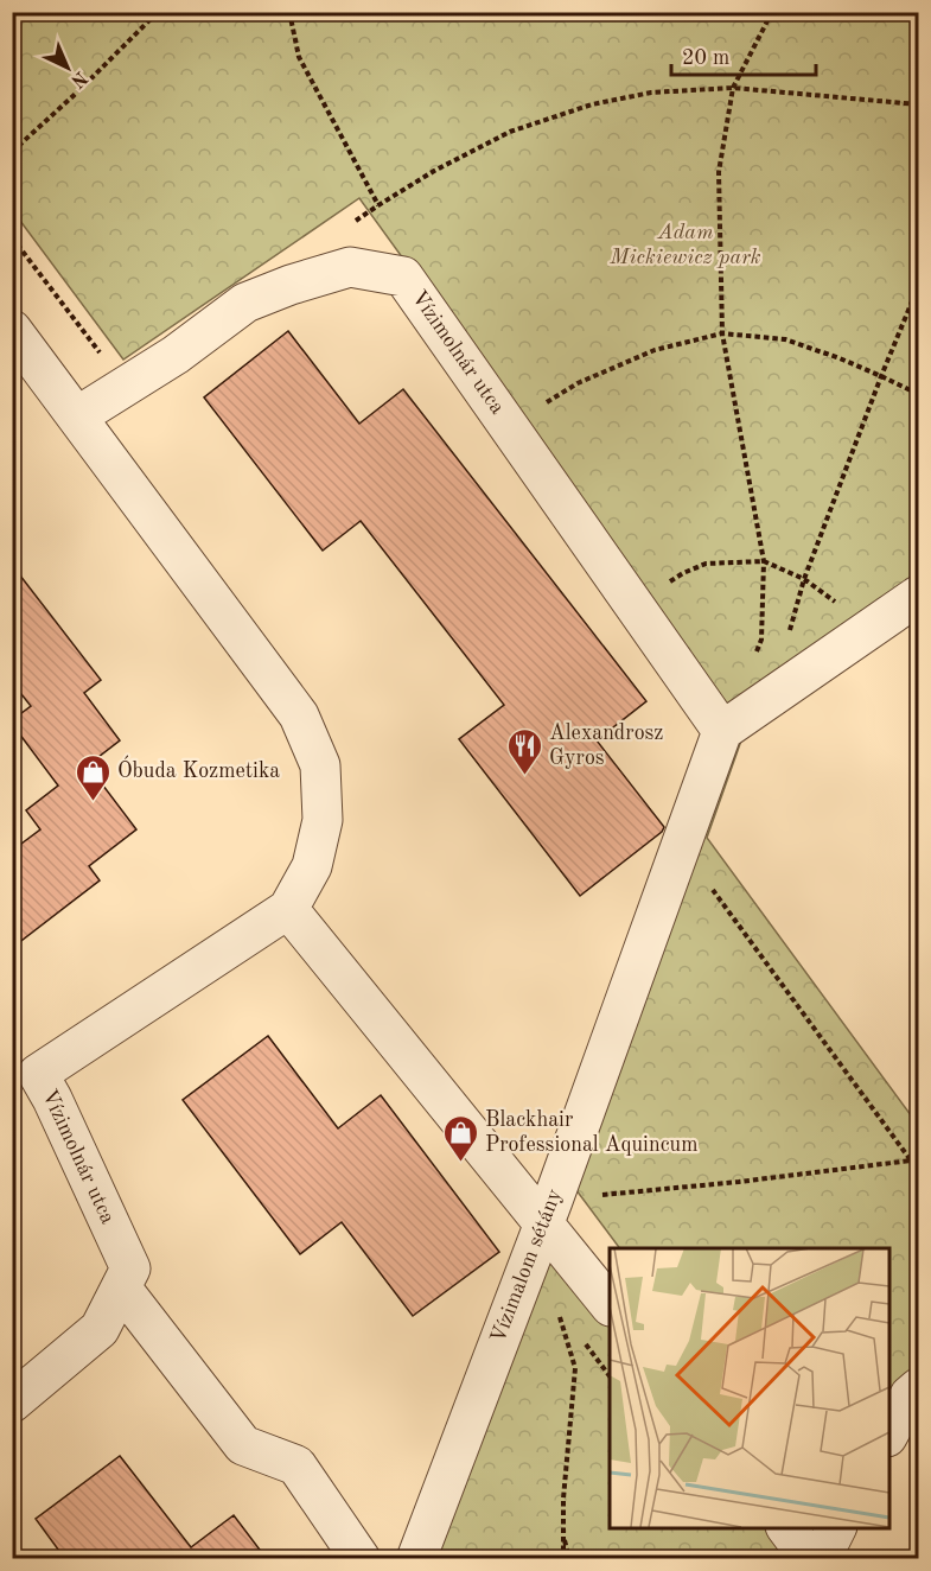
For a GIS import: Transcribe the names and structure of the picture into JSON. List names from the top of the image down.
{
  "streets": {
    "street": ["Vízimolnár utca", "Vízimalom sétány"]
  },
  "crossings": [
    ["Vízimolnár utca", "Vízimalom sétány"]
  ],
  "parks": ["Adam Mickiewicz park"],
  "places": {
    "restaurant": ["Alexandrosz Gyros"],
    "shop": ["Óbuda Kozmetika", "Blackhair Professional Aquincum"]
  },
  "scale_bar": "20 m",
  "north": "bottom right"
}
